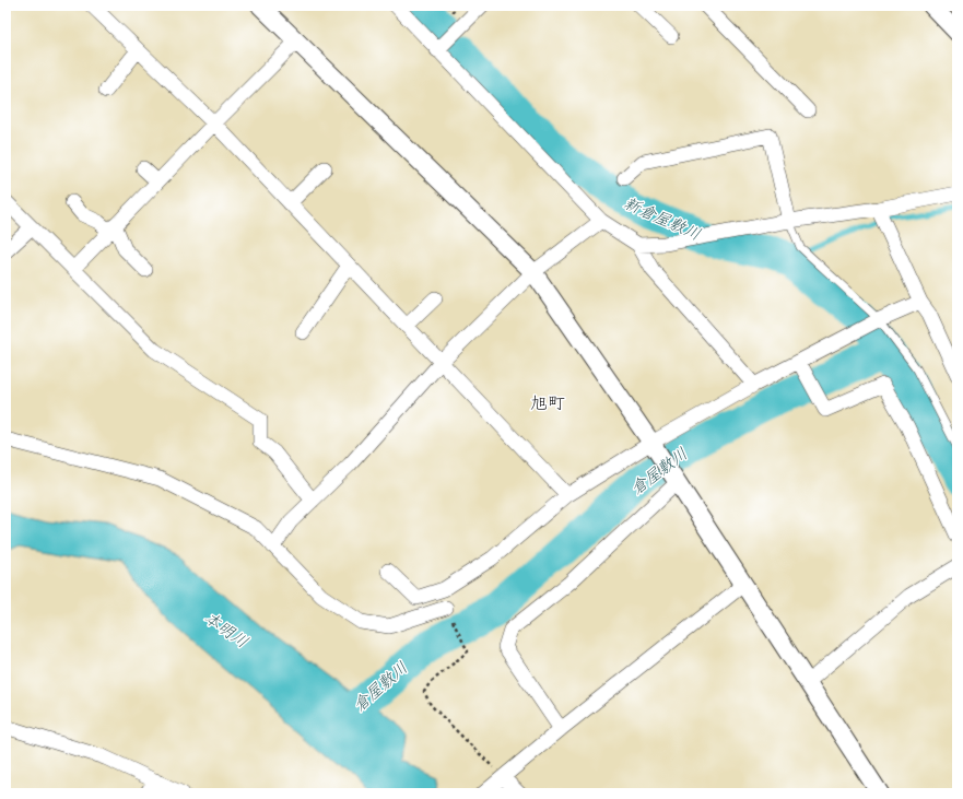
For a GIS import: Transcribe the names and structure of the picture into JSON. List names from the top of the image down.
{
  "districts": ["旭町"],
  "water": ["新倉屋敷川", "倉屋敷川", "本明川"]
}
